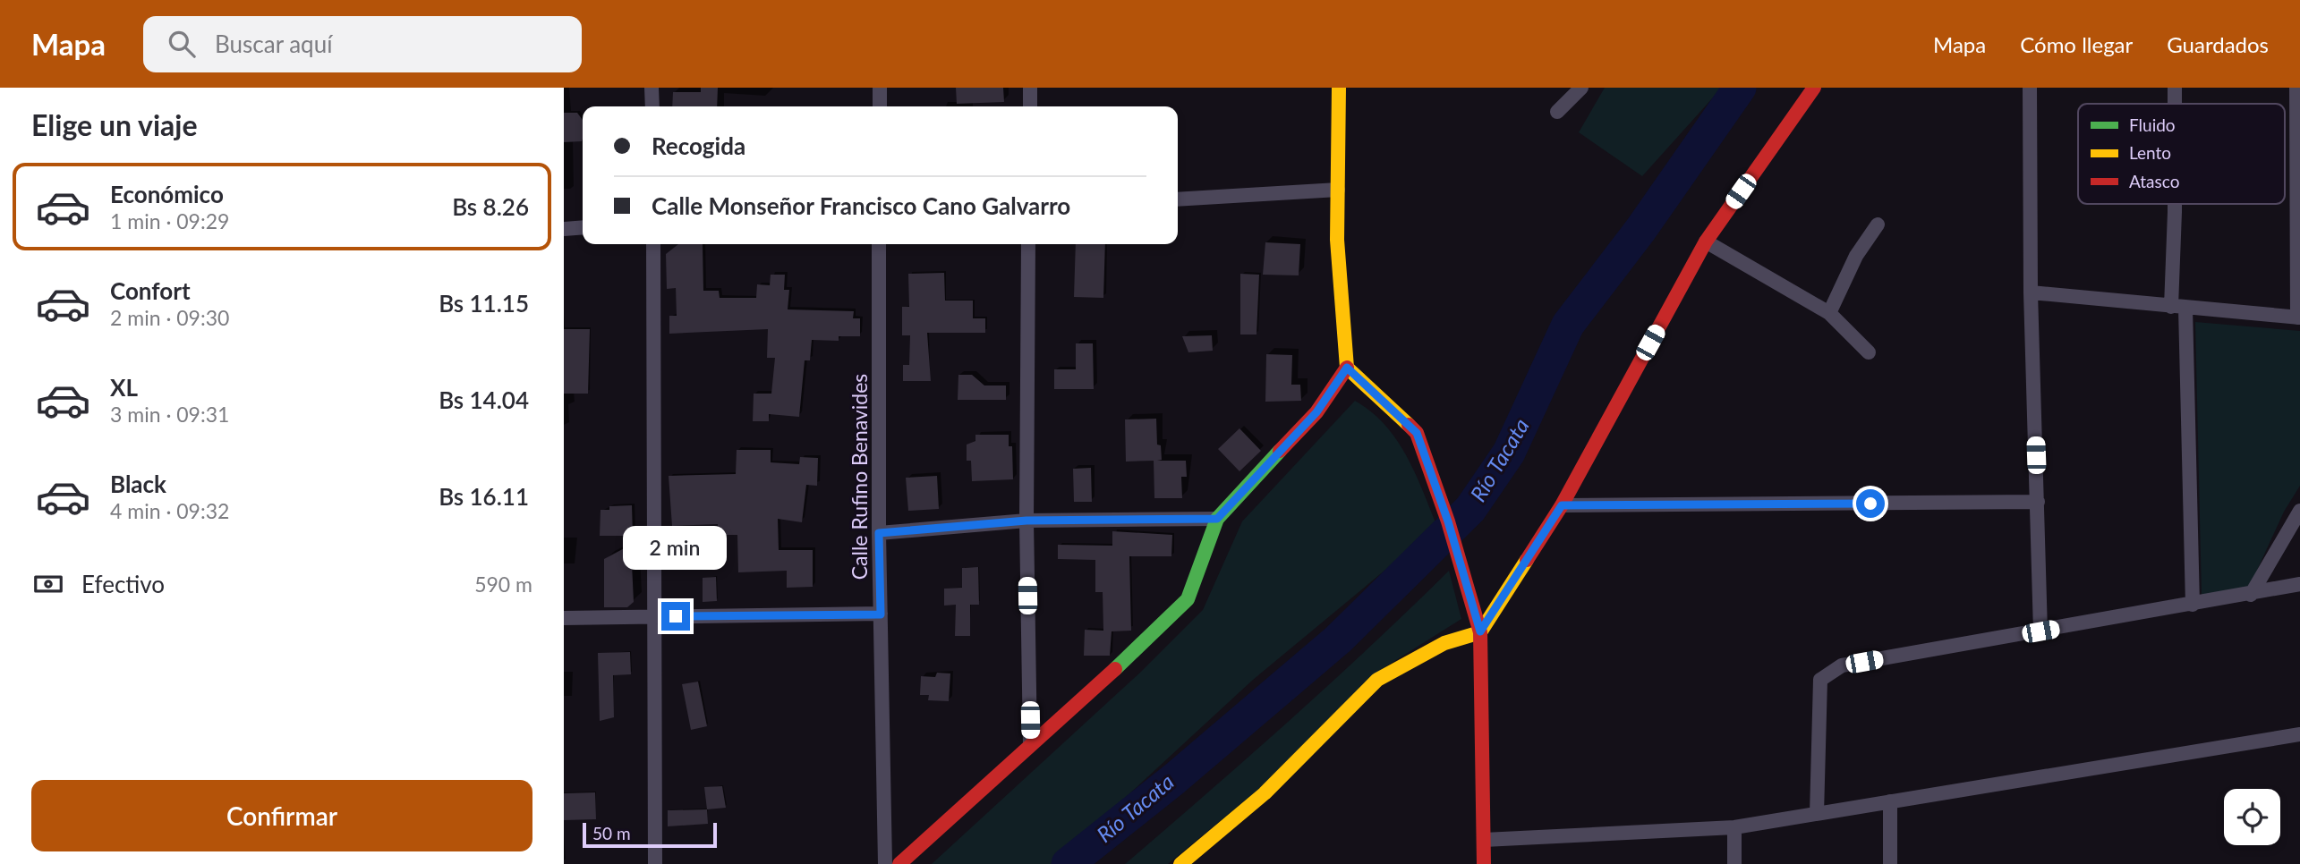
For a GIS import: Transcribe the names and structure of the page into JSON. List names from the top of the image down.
{
  "streets": {
    "street": ["Calle Rufino Benavides"]
  },
  "water": ["Río Tacata"],
  "legend": ["Fluido", "Lento", "Atasco"],
  "scale_bar": "50 m",
  "page": {
    "header": "Mapa",
    "search": "Buscar aquí",
    "nav": ["Mapa", "Cómo llegar", "Guardados"],
    "heading": "Elige un viaje",
    "banner": ["Recogida", "Calle Monseñor Francisco Cano Galvarro"],
    "list": [
      {
        "name": "Económico",
        "note": "1 min · 09:29",
        "value": "Bs 8.26"
      },
      {
        "name": "Confort",
        "note": "2 min · 09:30",
        "value": "Bs 11.15"
      },
      {
        "name": "XL",
        "note": "3 min · 09:31",
        "value": "Bs 14.04"
      },
      {
        "name": "Black",
        "note": "4 min · 09:32",
        "value": "Bs 16.11"
      }
    ],
    "bubble": "2 min",
    "pay": ["Efectivo", "590 m"],
    "buttons": "Confirmar",
    "scale": "50 m"
  }
}
